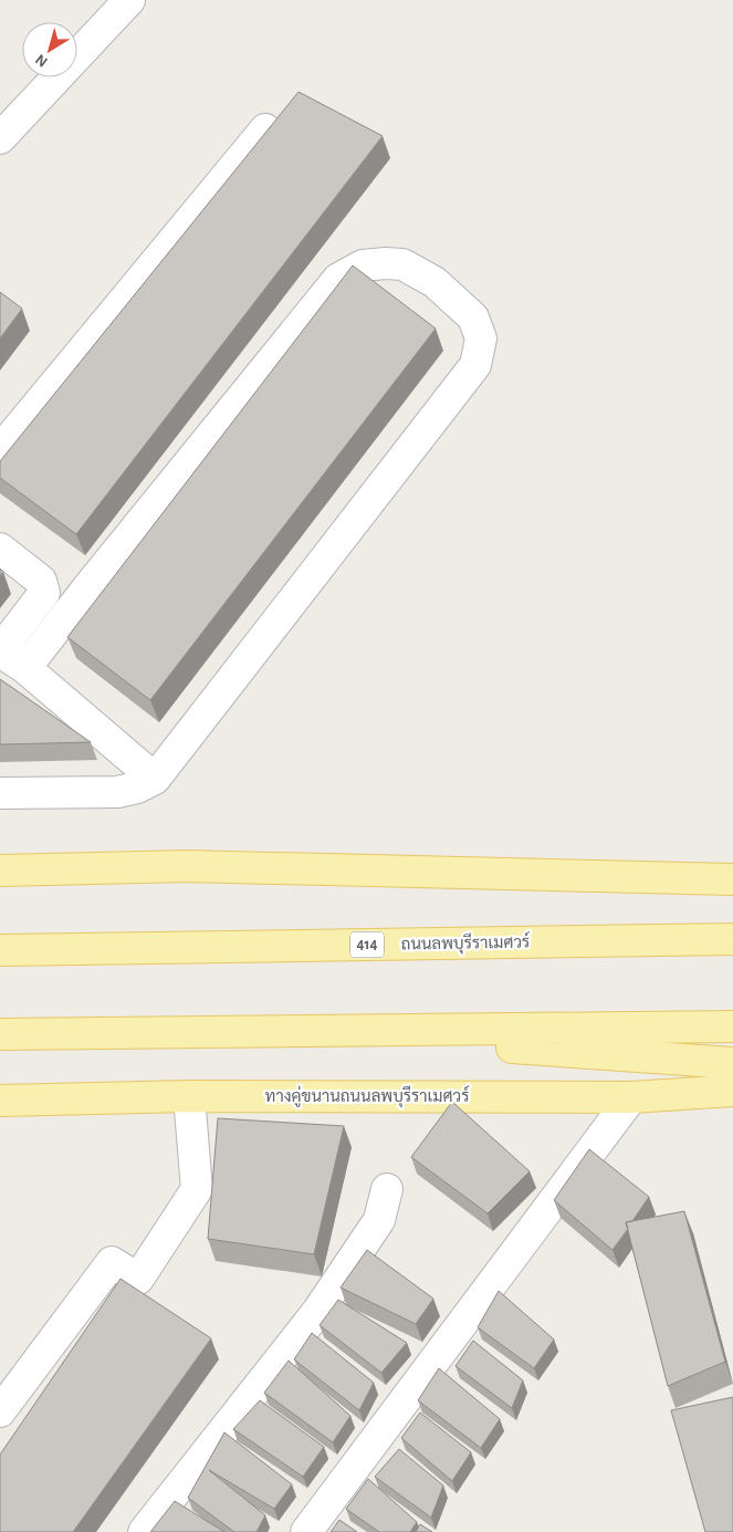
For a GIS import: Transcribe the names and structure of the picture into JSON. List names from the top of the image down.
{
  "streets": {
    "main road": ["ถนนลพบุรีราเมศวร์", "414", "ทางคู่ขนานถนนลพบุรีราเมศวร์"]
  },
  "north": "bottom left"
}
